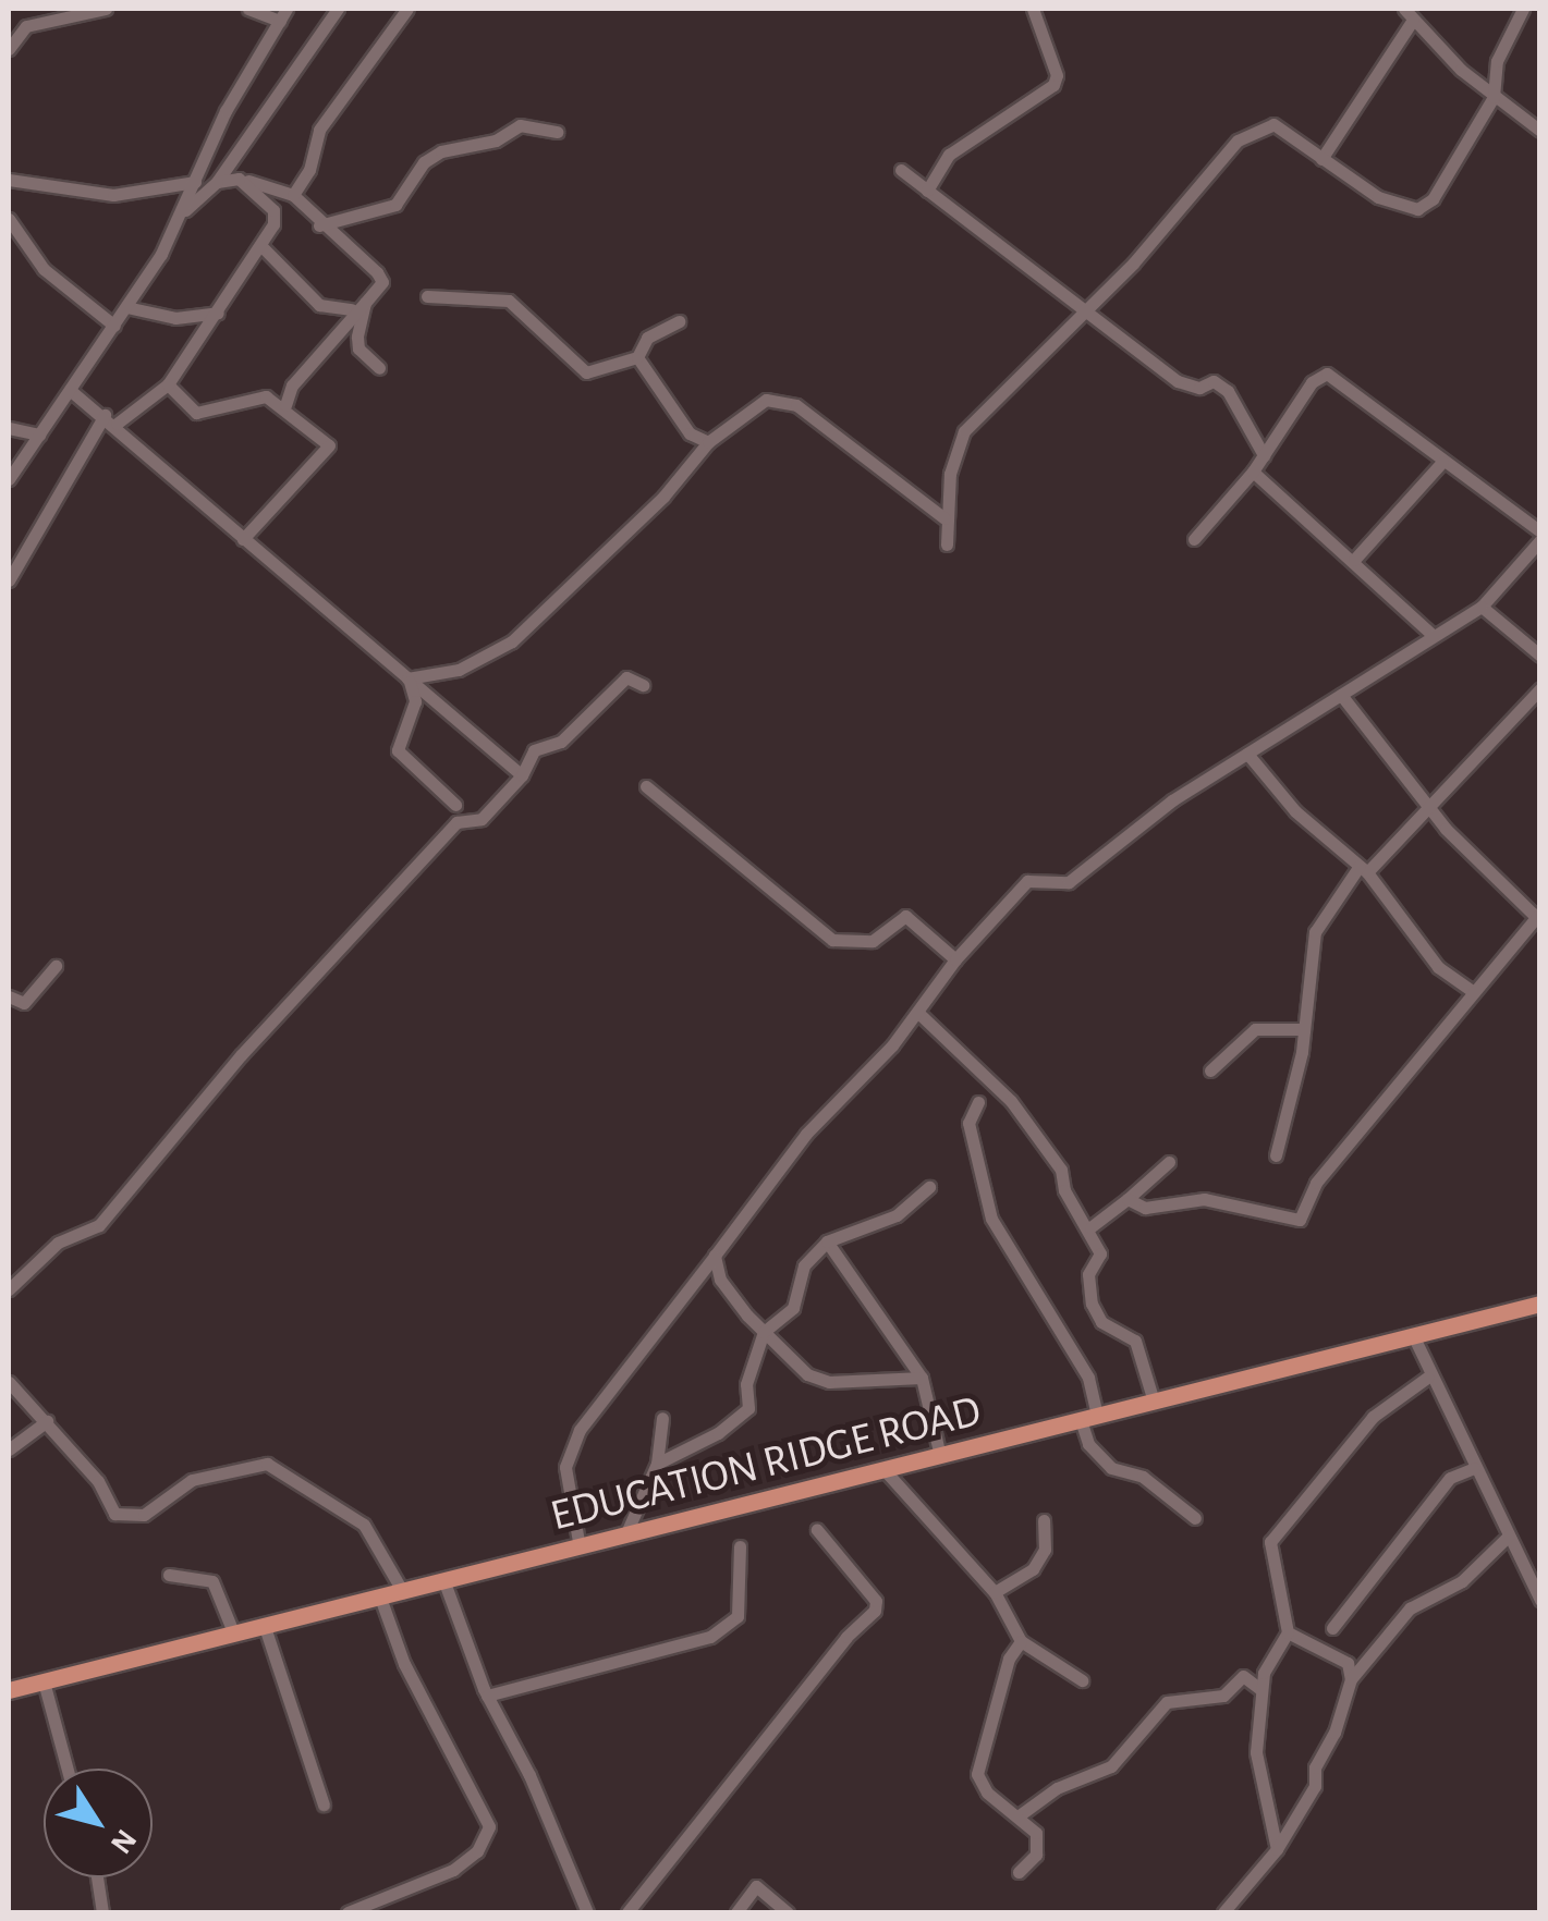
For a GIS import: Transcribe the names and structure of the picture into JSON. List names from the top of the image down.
{
  "streets": {
    "main road": ["EDUCATION RIDGE ROAD"]
  },
  "north": "bottom right"
}
